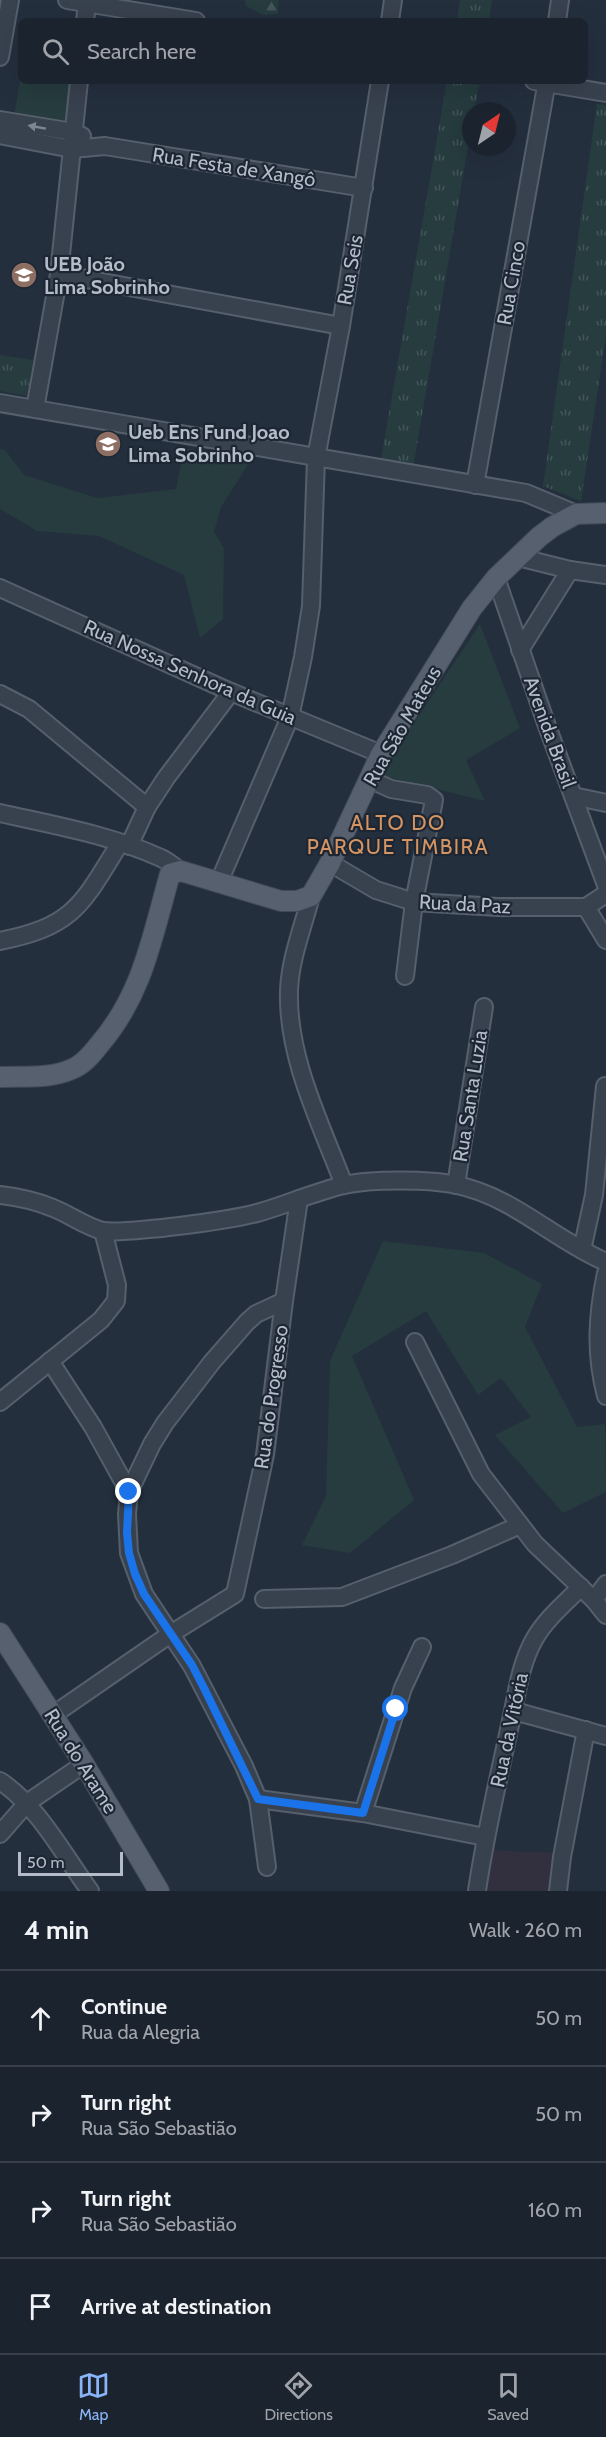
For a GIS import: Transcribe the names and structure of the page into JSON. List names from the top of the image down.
{
  "streets": {
    "main road": ["Rua São Mateus", "Rua do Arame"],
    "street": [
      "Rua Festa de Xangô",
      "Rua Seis",
      "Rua Cinco",
      "Rua Nossa Senhora da Guia",
      "Avenida Brasil",
      "Rua da Paz",
      "Rua Santa Luzia",
      "Rua do Progresso",
      "Rua da Vitória"
    ]
  },
  "crossings": [
    ["Rua Festa de Xangô", "Rua Seis"],
    ["Rua Seis", "Rua Nossa Senhora da Guia"],
    ["Rua Nossa Senhora da Guia", "Rua São Mateus"],
    ["Rua São Mateus", "Avenida Brasil"],
    ["Rua São Mateus", "Rua da Paz"]
  ],
  "districts": ["ALTO DO PARQUE TIMBIRA"],
  "places": {
    "school or university": ["UEB João Lima Sobrinho", "Ueb Ens Fund Joao Lima Sobrinho"]
  },
  "scale_bar": "50 m",
  "north": "top right",
  "page": {
    "search": "Search here",
    "scale": "50 m",
    "heading": ["4 min", "Walk · 260 m"],
    "list": [
      ["Continue", "Rua da Alegria", "50 m"],
      ["Turn right", "Rua São Sebastião", "50 m"],
      ["Turn right", "Rua São Sebastião", "160 m"],
      "Arrive at destination"
    ],
    "nav": ["Map", "Directions", "Saved"]
  }
}
